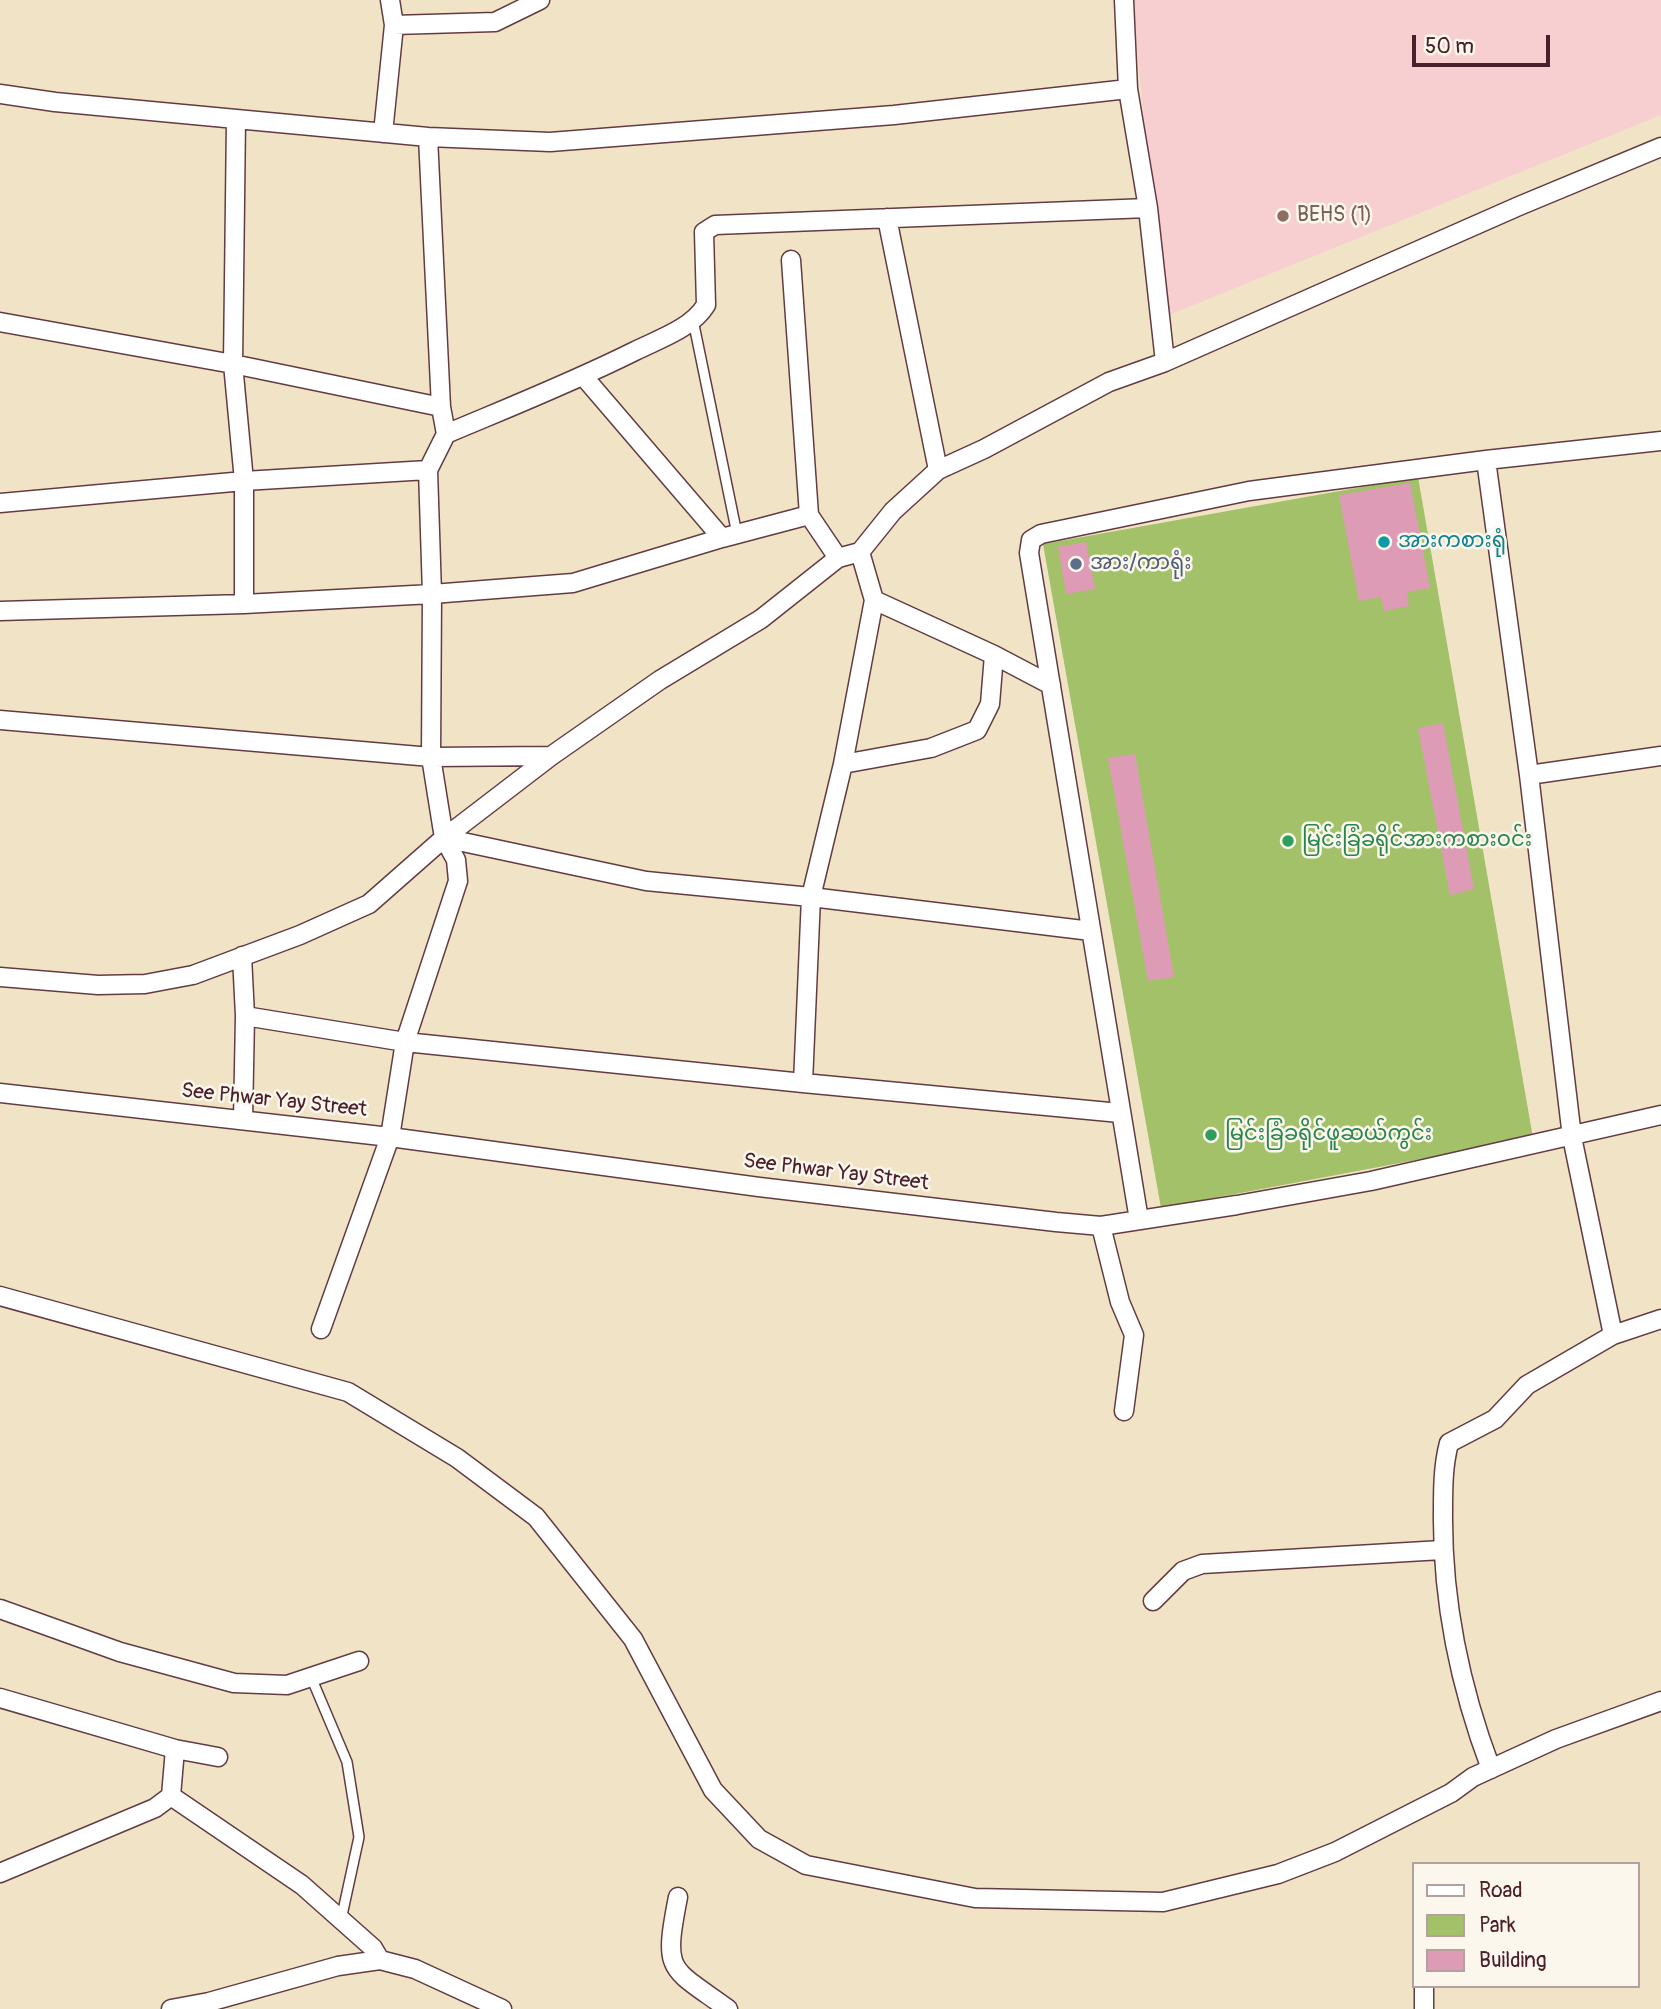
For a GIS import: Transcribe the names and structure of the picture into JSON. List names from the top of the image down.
{
  "streets": {
    "street": ["See Phwar Yay Street"]
  },
  "places": [
    "BEHS (1)",
    "အားကစားရုံ",
    "အား/ကာရုံး",
    "မြင်းခြံခရိုင်အားကစားဝင်း",
    "မြင်းခြံခရိုင်ဖူဆယ်ကွင်း"
  ],
  "legend": ["Road", "Park", "Building"],
  "scale_bar": "50 m"
}
